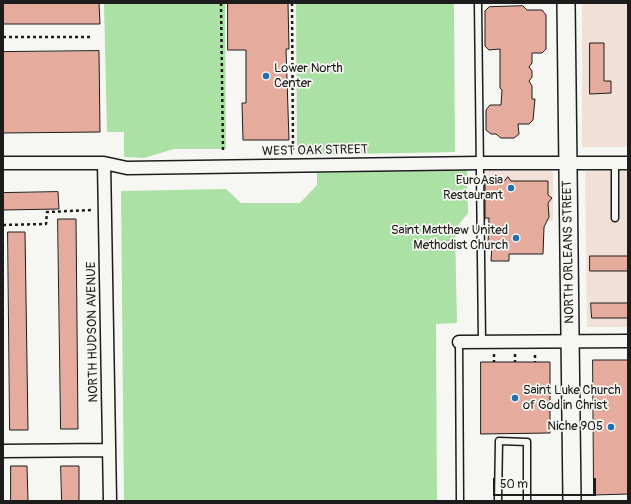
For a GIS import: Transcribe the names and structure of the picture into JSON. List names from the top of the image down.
{
  "streets": {
    "street": ["WEST OAK STREET", "NORTH ORLEANS STREET", "NORTH HUDSON AVENUE"]
  },
  "crossings": [
    ["WEST OAK STREET", "NORTH ORLEANS STREET"],
    ["WEST OAK STREET", "NORTH HUDSON AVENUE"]
  ],
  "places": [
    "Lower North Center",
    "EuroAsia Restaurant",
    "Saint Matthew United Methodist Church",
    "Saint Luke Church of God in Christ",
    "Niche 905"
  ],
  "scale_bar": "50 m"
}
